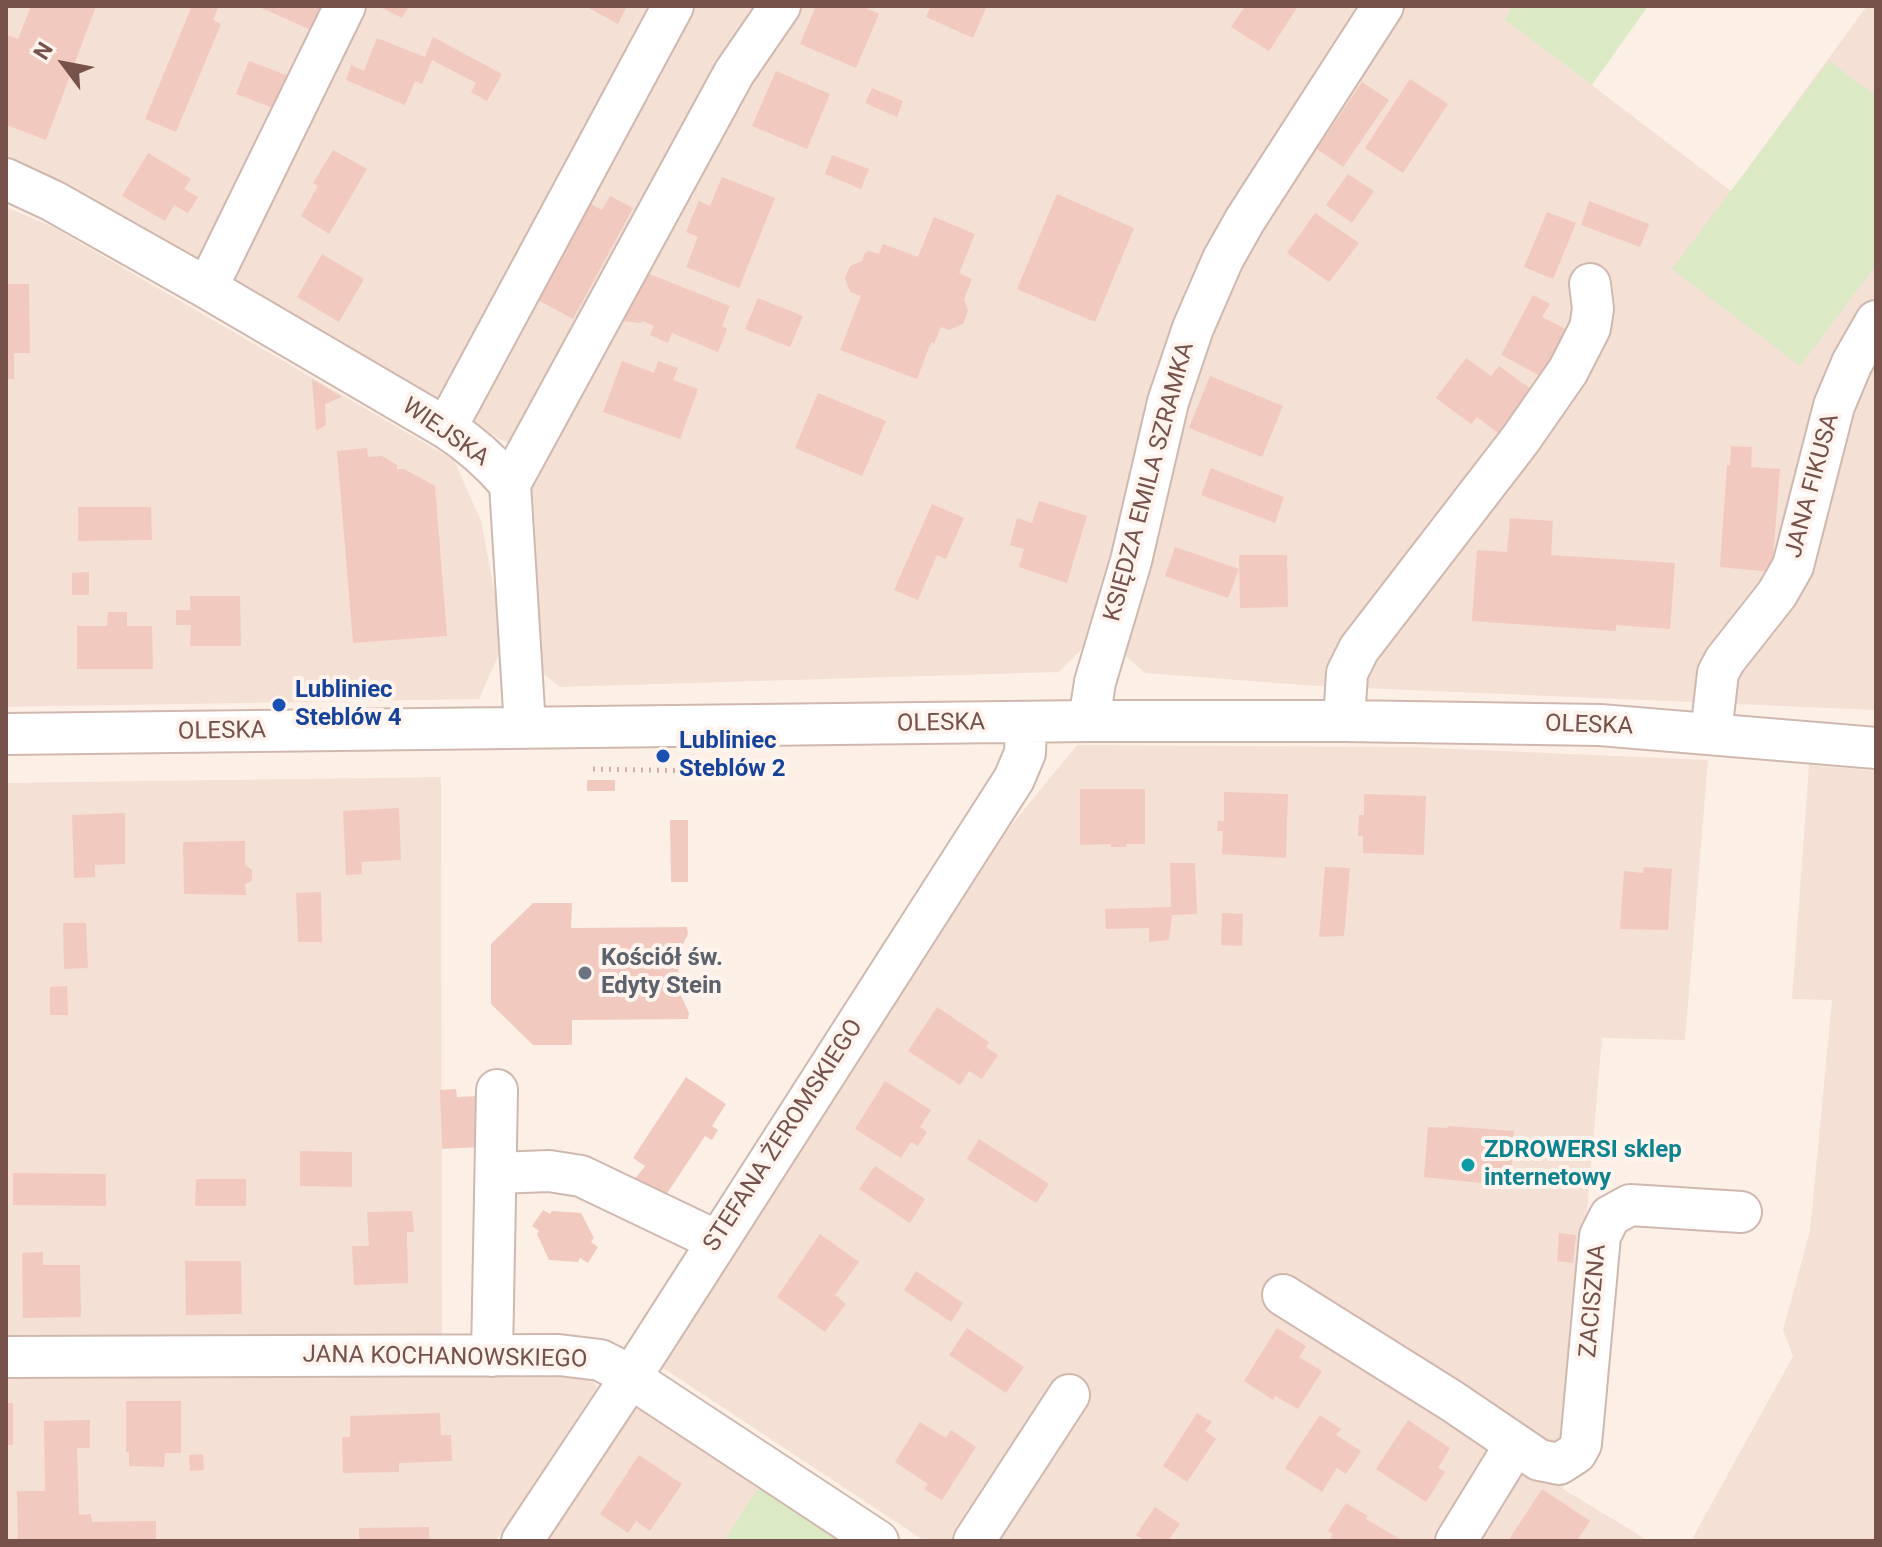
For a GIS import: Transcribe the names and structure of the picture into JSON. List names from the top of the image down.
{
  "streets": {
    "street": [
      "WIEJSKA",
      "KSIĘDZA EMILA SZRAMKA",
      "JANA FIKUSA",
      "OLESKA",
      "STEFANA ŻEROMSKIEGO",
      "ZACISZNA",
      "JANA KOCHANOWSKIEGO"
    ]
  },
  "crossings": [
    ["WIEJSKA", "OLESKA"],
    ["KSIĘDZA EMILA SZRAMKA", "OLESKA"],
    ["JANA FIKUSA", "OLESKA"],
    ["OLESKA", "STEFANA ŻEROMSKIEGO"],
    ["STEFANA ŻEROMSKIEGO", "JANA KOCHANOWSKIEGO"]
  ],
  "places": [
    "Lubliniec Steblów 4",
    "Lubliniec Steblów 2",
    "Kościół św. Edyty Stein",
    "ZDROWERSI sklep internetowy"
  ],
  "north": "top left"
}
